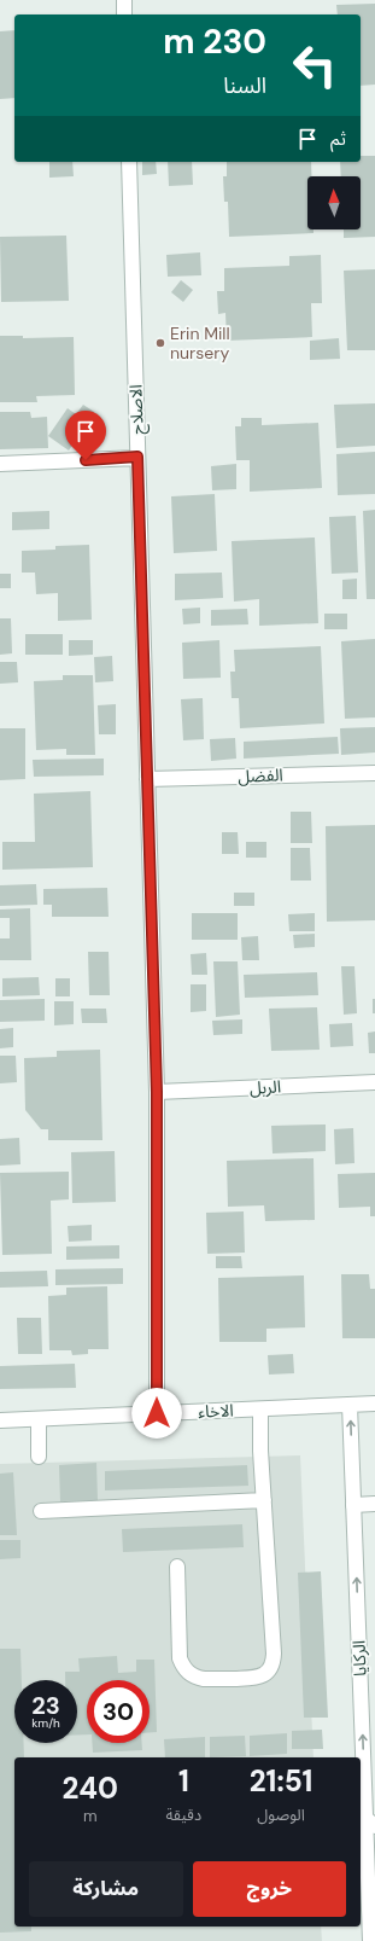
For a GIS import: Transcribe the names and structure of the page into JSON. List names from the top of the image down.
{
  "streets": {
    "street": [
      "الاصلاح",
      "الفضل",
      "الربل",
      "الاخاء",
      "الركايا"
    ]
  },
  "crossings": [
    ["الاصلاح", "الفضل"],
    ["الاصلاح", "الربل"],
    ["الاصلاح", "الاخاء"],
    ["الاخاء", "الركايا"]
  ],
  "one_way": ["الركايا"],
  "places": ["Erin Mill nursery"],
  "north": "top",
  "page": {
    "turn": ["230 m", "السنا"],
    "then": "ثم",
    "speed": "23 km/h",
    "limit": "30",
    "eta": [
      "21:51",
      "الوصول",
      "1",
      "دقيقة",
      "240",
      "m"
    ],
    "buttons": ["خروج", "مشاركة"]
  }
}
